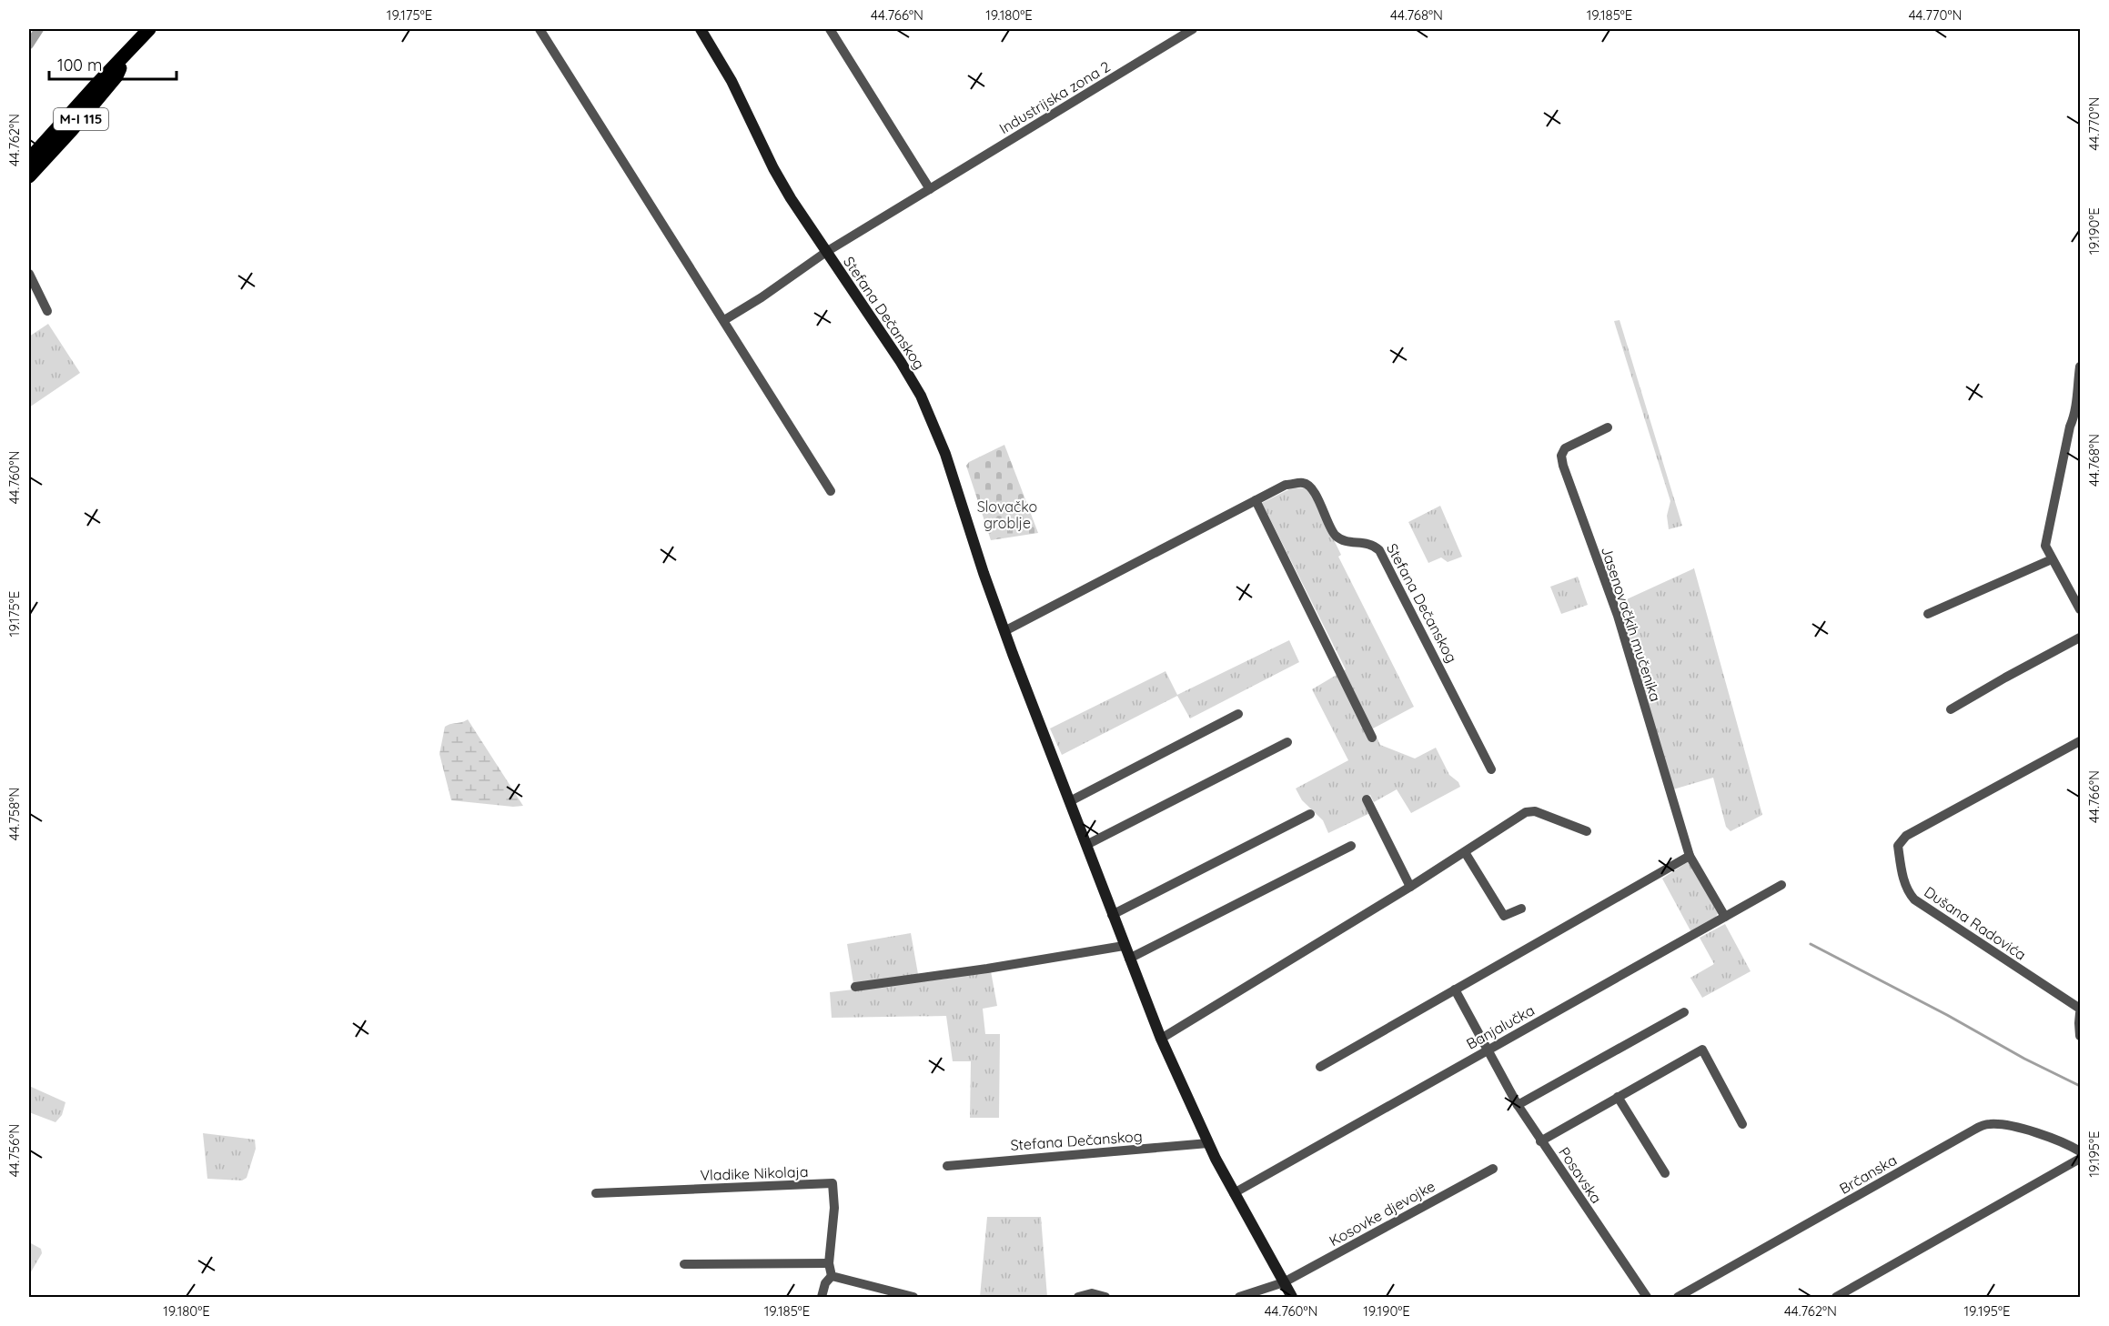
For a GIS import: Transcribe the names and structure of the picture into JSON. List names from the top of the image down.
{
  "streets": {
    "main road": ["M-I 115", "Stefana Dečanskog"],
    "street": [
      "Industrijska zona 2",
      "Jasenovačkih mučenika",
      "Dušana Radovića",
      "Banjalučka",
      "Vladike Nikolaja",
      "Brčanska",
      "Posavska",
      "Kosovke djevojke"
    ]
  },
  "crossings": [
    ["Industrijska zona 2", "Stefana Dečanskog"],
    ["Stefana Dečanskog", "Banjalučka"],
    ["Stefana Dečanskog", "Kosovke djevojke"],
    ["Jasenovačkih mučenika", "Banjalučka"]
  ],
  "parks": ["Slovačko groblje"],
  "scale_bar": "100 m",
  "coordinates": [
    "19.175°E",
    "44.766°N",
    "19.180°E",
    "44.768°N",
    "19.185°E",
    "44.770°N",
    "44.762°N",
    "19.190°E",
    "44.760°N",
    "44.758°N",
    "44.756°N",
    "19.195°E"
  ]
}
